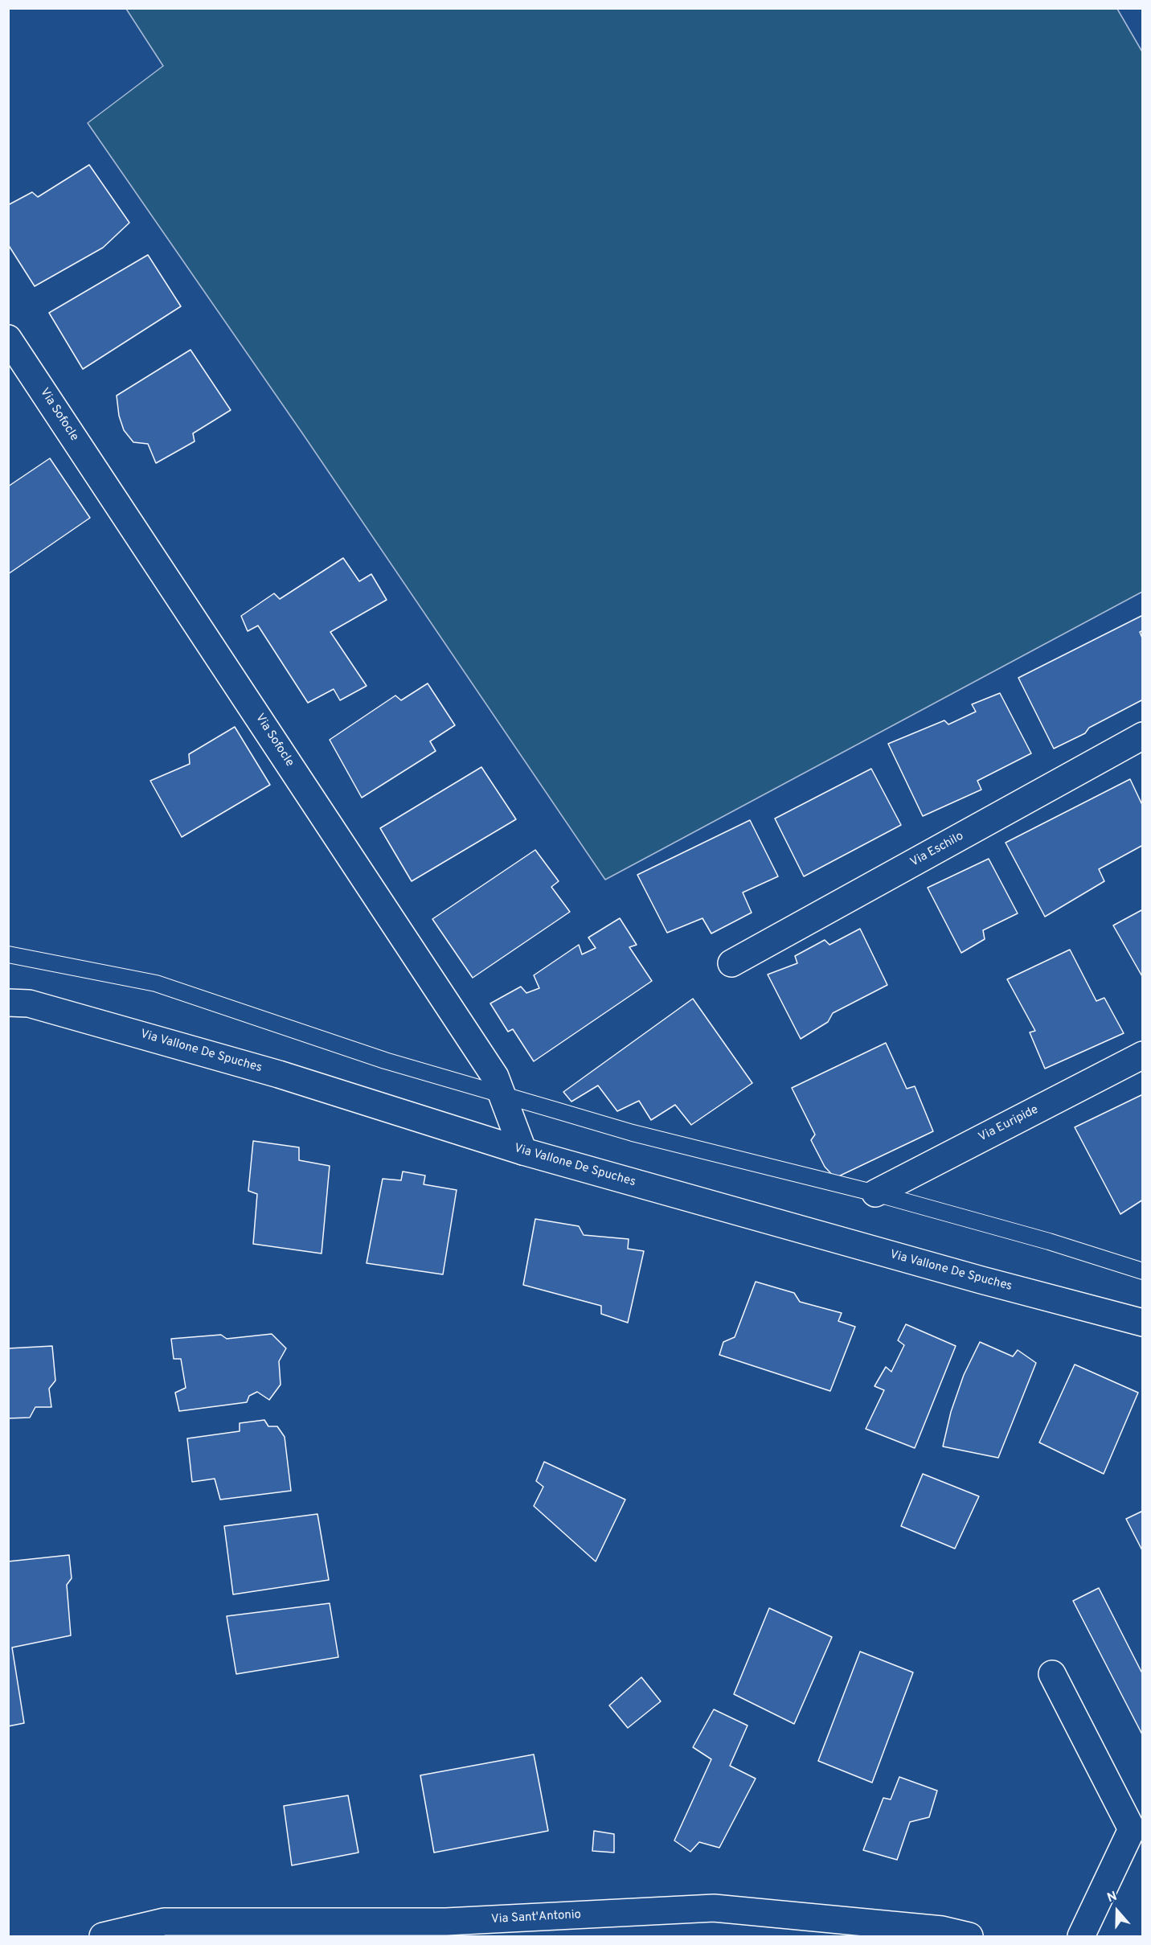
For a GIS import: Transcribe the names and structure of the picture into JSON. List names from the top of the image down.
{
  "streets": {
    "street": [
      "Via Sofocle",
      "Via Eschilo",
      "Via Vallone De Spuches",
      "Via Euripide",
      "Via Sant'Antonio"
    ]
  },
  "crossings": [
    ["Via Sofocle", "Via Vallone De Spuches"]
  ],
  "north": "top"
}
